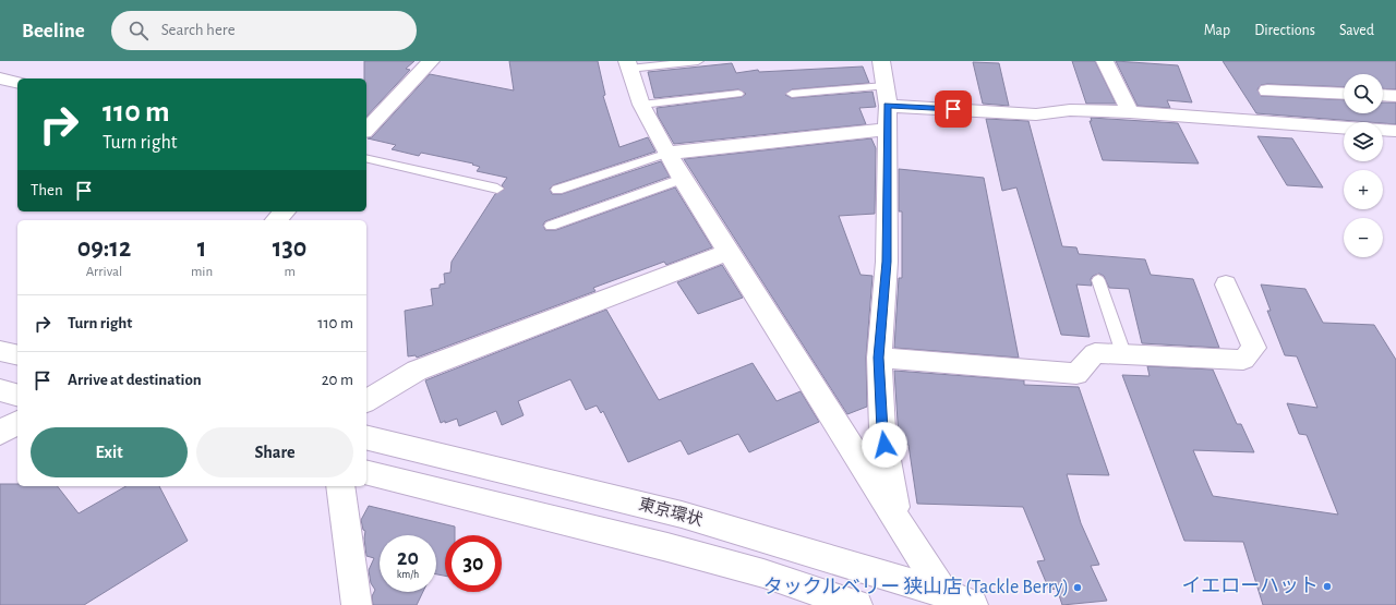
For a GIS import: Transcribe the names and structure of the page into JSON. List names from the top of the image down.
{
  "streets": {
    "main road": ["東京環状"]
  },
  "places": ["イエローハット", "タックルベリー 狭山店 (Tackle Berry)"],
  "page": {
    "header": "Beeline",
    "search": "Search here",
    "nav": ["Map", "Directions", "Saved"],
    "map_buttons": ["+", "−"],
    "turn": ["110 m", "Turn right"],
    "then": "Then",
    "eta": [
      "09:12",
      "Arrival",
      "1",
      "min",
      "130",
      "m"
    ],
    "list": [
      {
        "name": "Turn right",
        "value": "110 m"
      },
      {
        "name": "Arrive at destination",
        "value": "20 m"
      }
    ],
    "buttons": ["Exit", "Share"],
    "speed": "20 km/h",
    "limit": "30"
  }
}
